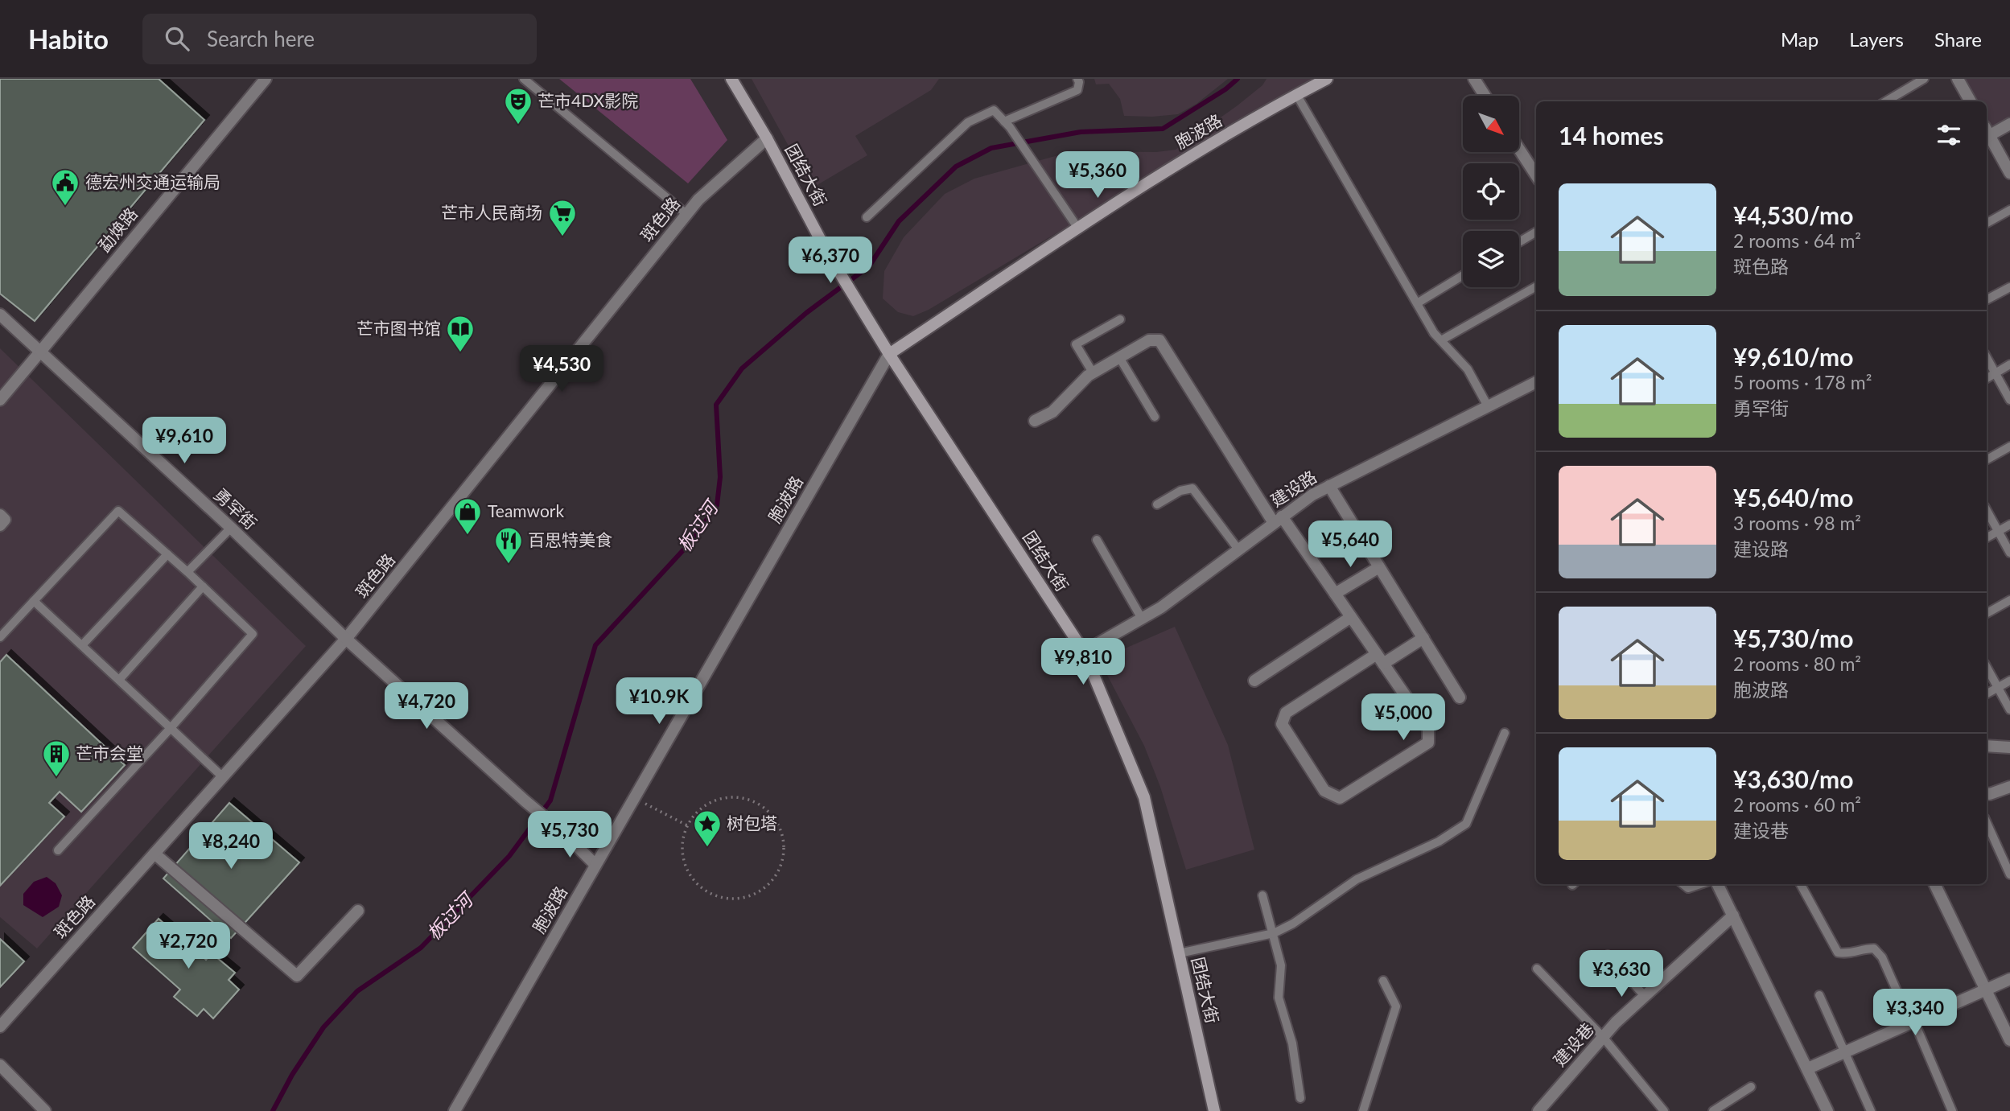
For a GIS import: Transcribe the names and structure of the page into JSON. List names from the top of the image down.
{
  "streets": {
    "main road": ["胞波路", "团结大街"],
    "street": [
      "斑色路",
      "勐焕路",
      "建设路",
      "勇罕街",
      "建设巷"
    ]
  },
  "crossings": [
    ["胞波路", "团结大街"],
    ["胞波路", "勇罕街"],
    ["团结大街", "斑色路"],
    ["团结大街", "建设路"],
    ["斑色路", "勇罕街"],
    ["勐焕路", "勇罕街"]
  ],
  "water": ["板过河"],
  "places": {
    "theatre": ["芒市4DX影院"],
    "public building": ["德宏州交通运输局"],
    "supermarket": ["芒市人民商场"],
    "library": ["芒市图书馆"],
    "shop": ["Teamwork"],
    "restaurant": ["百思特美食"],
    "building": ["芒市会堂"],
    "place": ["树包塔"]
  },
  "north": "bottom right",
  "page": {
    "header": "Habito",
    "search": "Search here",
    "nav": ["Map", "Layers", "Share"],
    "heading": "14 homes",
    "price": [
      "¥5,360",
      "¥6,370",
      "¥4,530",
      "¥9,610",
      "¥5,640",
      "¥9,810",
      "¥10.9K",
      "¥4,720",
      "¥5,000",
      "¥5,730",
      "¥8,240",
      "¥2,720",
      "¥3,630",
      "¥3,340"
    ],
    "list": [
      {
        "name": "¥4,530/mo",
        "note": "2 rooms · 64 m² · 斑色路"
      },
      {
        "name": "¥9,610/mo",
        "note": "5 rooms · 178 m² · 勇罕街"
      },
      {
        "name": "¥5,640/mo",
        "note": "3 rooms · 98 m² · 建设路"
      },
      {
        "name": "¥5,730/mo",
        "note": "2 rooms · 80 m² · 胞波路"
      },
      {
        "name": "¥3,630/mo",
        "note": "2 rooms · 60 m² · 建设巷"
      }
    ]
  }
}
